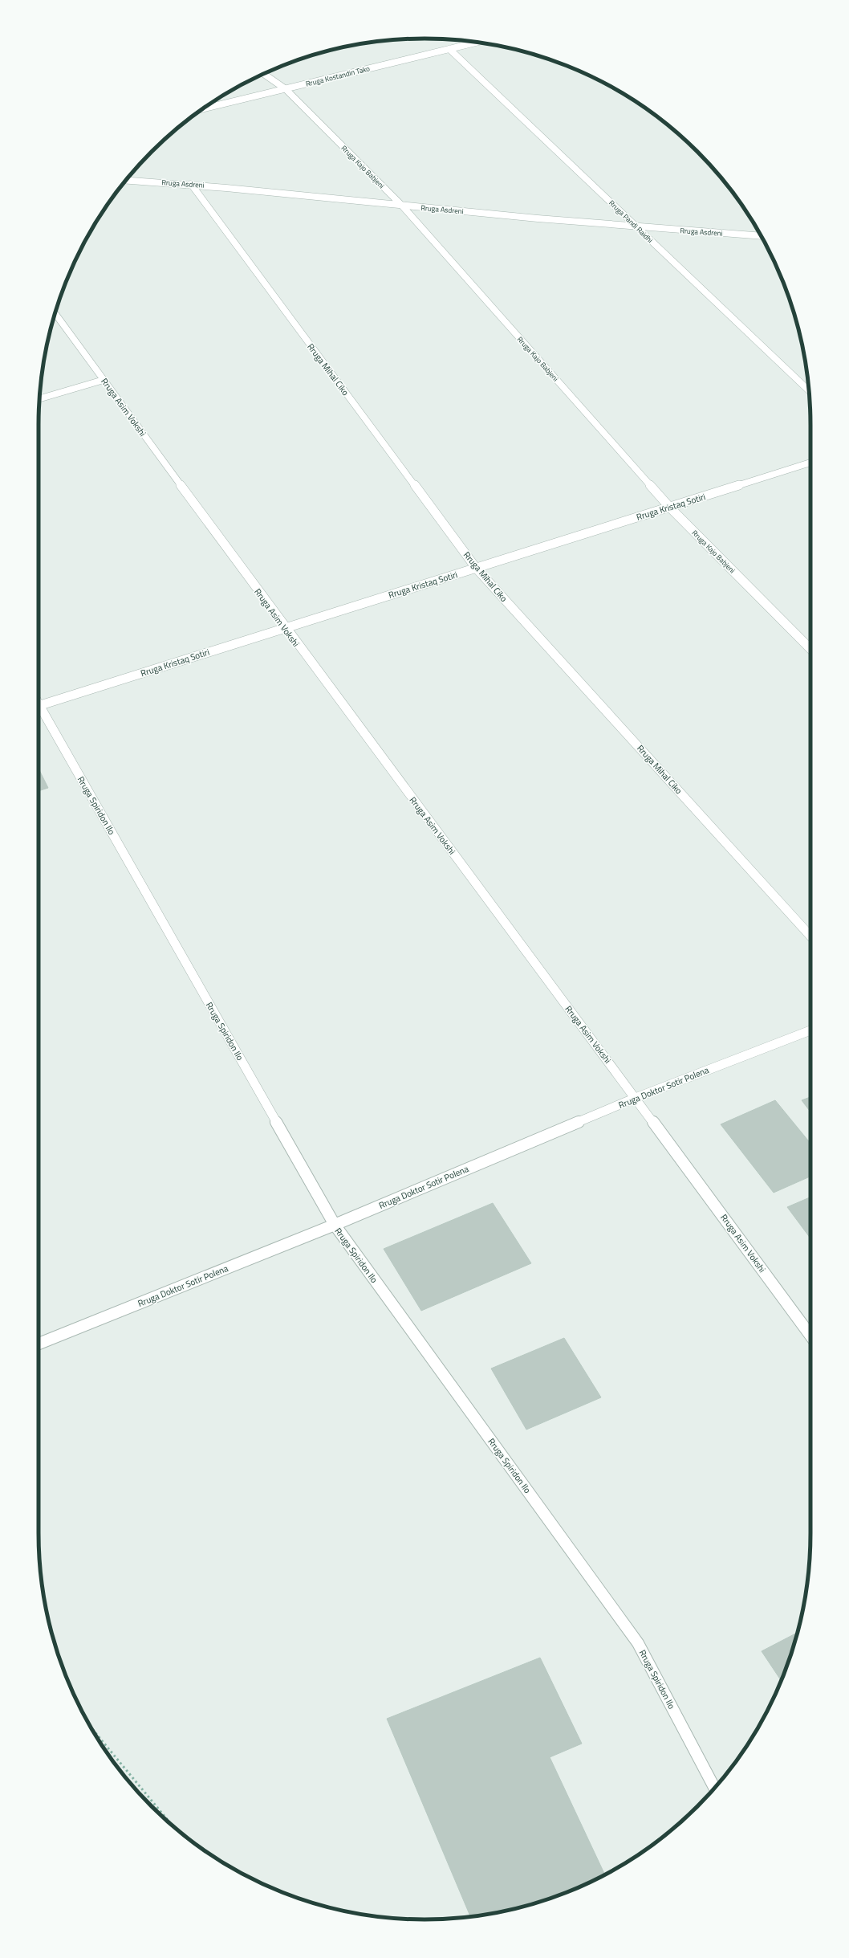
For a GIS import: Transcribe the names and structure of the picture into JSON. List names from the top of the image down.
{
  "streets": {
    "street": [
      "Rruga Kostandin Tako",
      "Rruga Kajo Babjeni",
      "Rruga Asdreni",
      "Rruga Pandi Raidhi",
      "Rruga Mihal Ciko",
      "Rruga Asim Vokshi",
      "Rruga Kristaq Sotiri",
      "Rruga Spiridon Ilo",
      "Rruga Doktor Sotir Polena"
    ]
  },
  "crossings": [
    ["Rruga Kostandin Tako", "Rruga Kajo Babjeni"],
    ["Rruga Kostandin Tako", "Rruga Pandi Raidhi"],
    ["Rruga Kajo Babjeni", "Rruga Asdreni"],
    ["Rruga Kajo Babjeni", "Rruga Kristaq Sotiri"],
    ["Rruga Asdreni", "Rruga Pandi Raidhi"],
    ["Rruga Asdreni", "Rruga Mihal Ciko"],
    ["Rruga Mihal Ciko", "Rruga Kristaq Sotiri"],
    ["Rruga Asim Vokshi", "Rruga Kristaq Sotiri"],
    ["Rruga Asim Vokshi", "Rruga Doktor Sotir Polena"],
    ["Rruga Spiridon Ilo", "Rruga Doktor Sotir Polena"]
  ]
}
